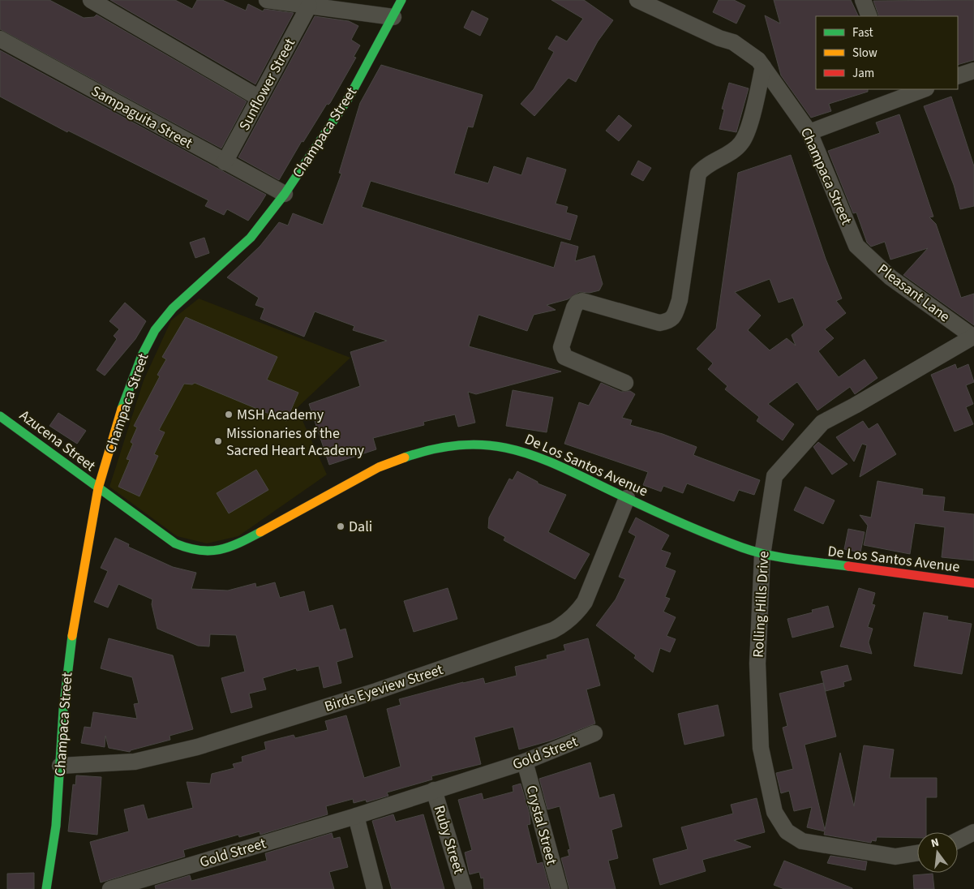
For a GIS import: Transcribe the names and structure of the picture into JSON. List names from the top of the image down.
{
  "streets": {
    "street": [
      "Sunflower Street",
      "Sampaguita Street",
      "Champaca Street",
      "Pleasant Lane",
      "Azucena Street",
      "De Los Santos Avenue",
      "Rolling Hills Drive",
      "Birds Eyeview Street",
      "Gold Street",
      "Crystal Street",
      "Ruby Street"
    ]
  },
  "crossings": [
    ["Sunflower Street", "Sampaguita Street"],
    ["Sampaguita Street", "Champaca Street"],
    ["Champaca Street", "Pleasant Lane"],
    ["Champaca Street", "Azucena Street"],
    ["Champaca Street", "De Los Santos Avenue"],
    ["Champaca Street", "Birds Eyeview Street"],
    ["Pleasant Lane", "Rolling Hills Drive"],
    ["Azucena Street", "De Los Santos Avenue"],
    ["De Los Santos Avenue", "Rolling Hills Drive"],
    ["De Los Santos Avenue", "Birds Eyeview Street"],
    ["Gold Street", "Crystal Street"],
    ["Gold Street", "Ruby Street"]
  ],
  "places": ["MSH Academy", "Missionaries of the Sacred Heart Academy", "Dali"],
  "legend": ["Fast", "Slow", "Jam"],
  "north": "top"
}
